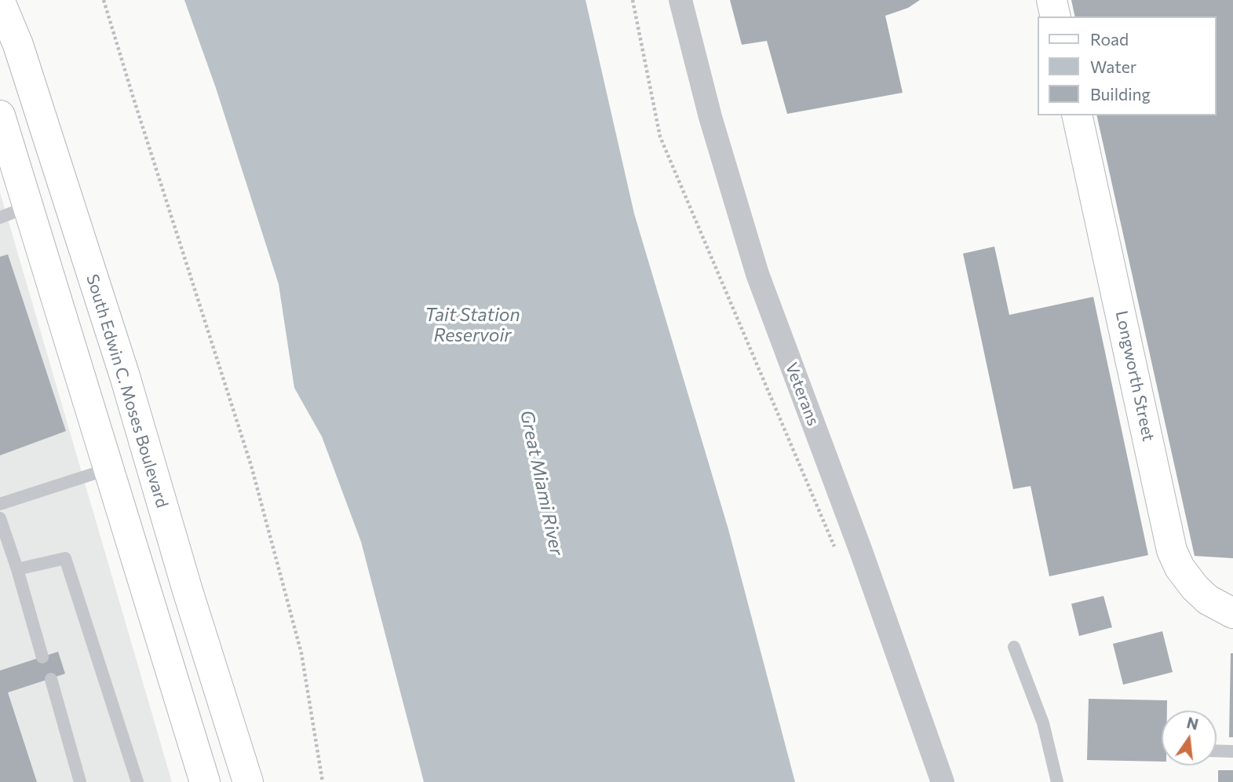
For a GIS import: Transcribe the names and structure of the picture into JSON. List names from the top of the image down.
{
  "streets": {
    "main road": ["Longworth Street", "South Edwin C. Moses Boulevard"],
    "street": ["Veterans"]
  },
  "water": ["Tait Station Reservoir", "Great Miami River"],
  "legend": ["Road", "Water", "Building"],
  "north": "top"
}
